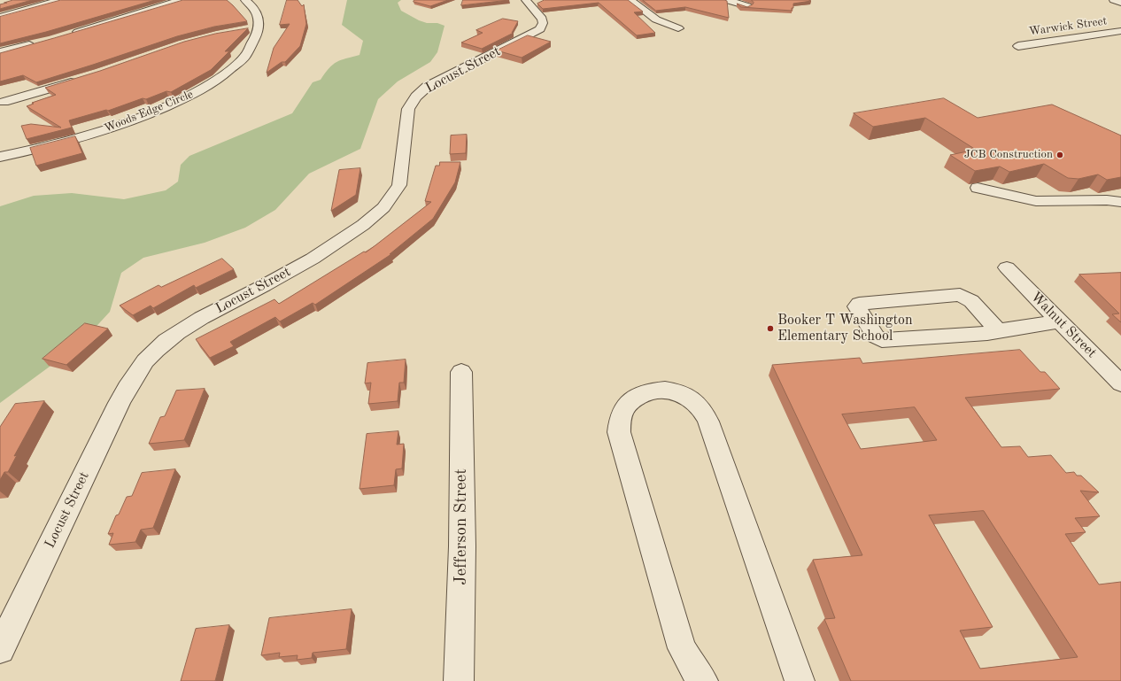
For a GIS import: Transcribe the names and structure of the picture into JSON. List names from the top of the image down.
{
  "streets": {
    "street": [
      "Warwick Street",
      "Locust Street",
      "Woods Edge Circle",
      "Walnut Street",
      "Jefferson Street"
    ]
  },
  "places": ["JCB Construction", "Booker T Washington Elementary School"]
}
